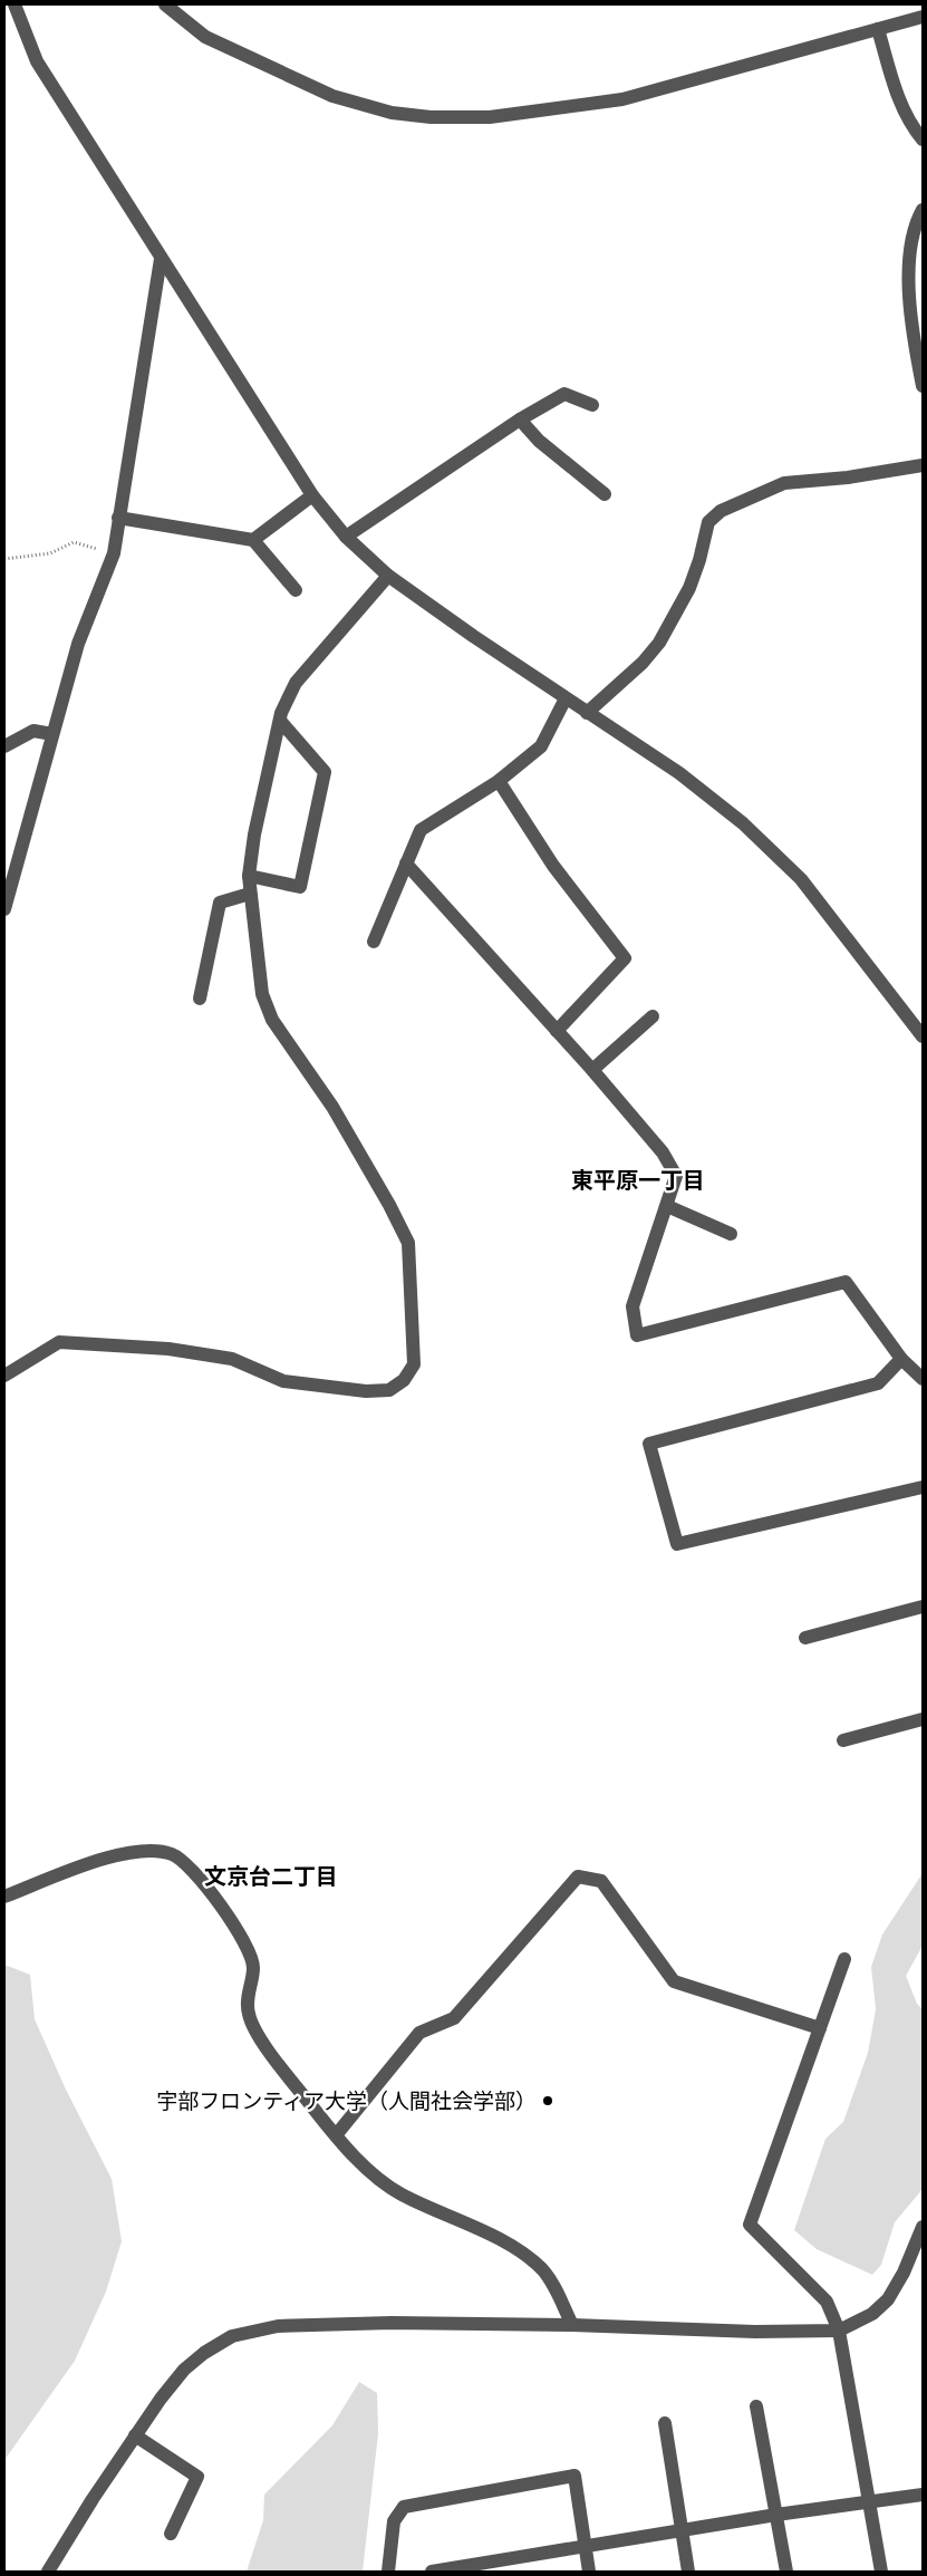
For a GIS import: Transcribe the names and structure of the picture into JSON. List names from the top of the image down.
{
  "districts": ["東平原一丁目", "文京台二丁目"],
  "places": ["宇部フロンティア大学（人間社会学部）"]
}
